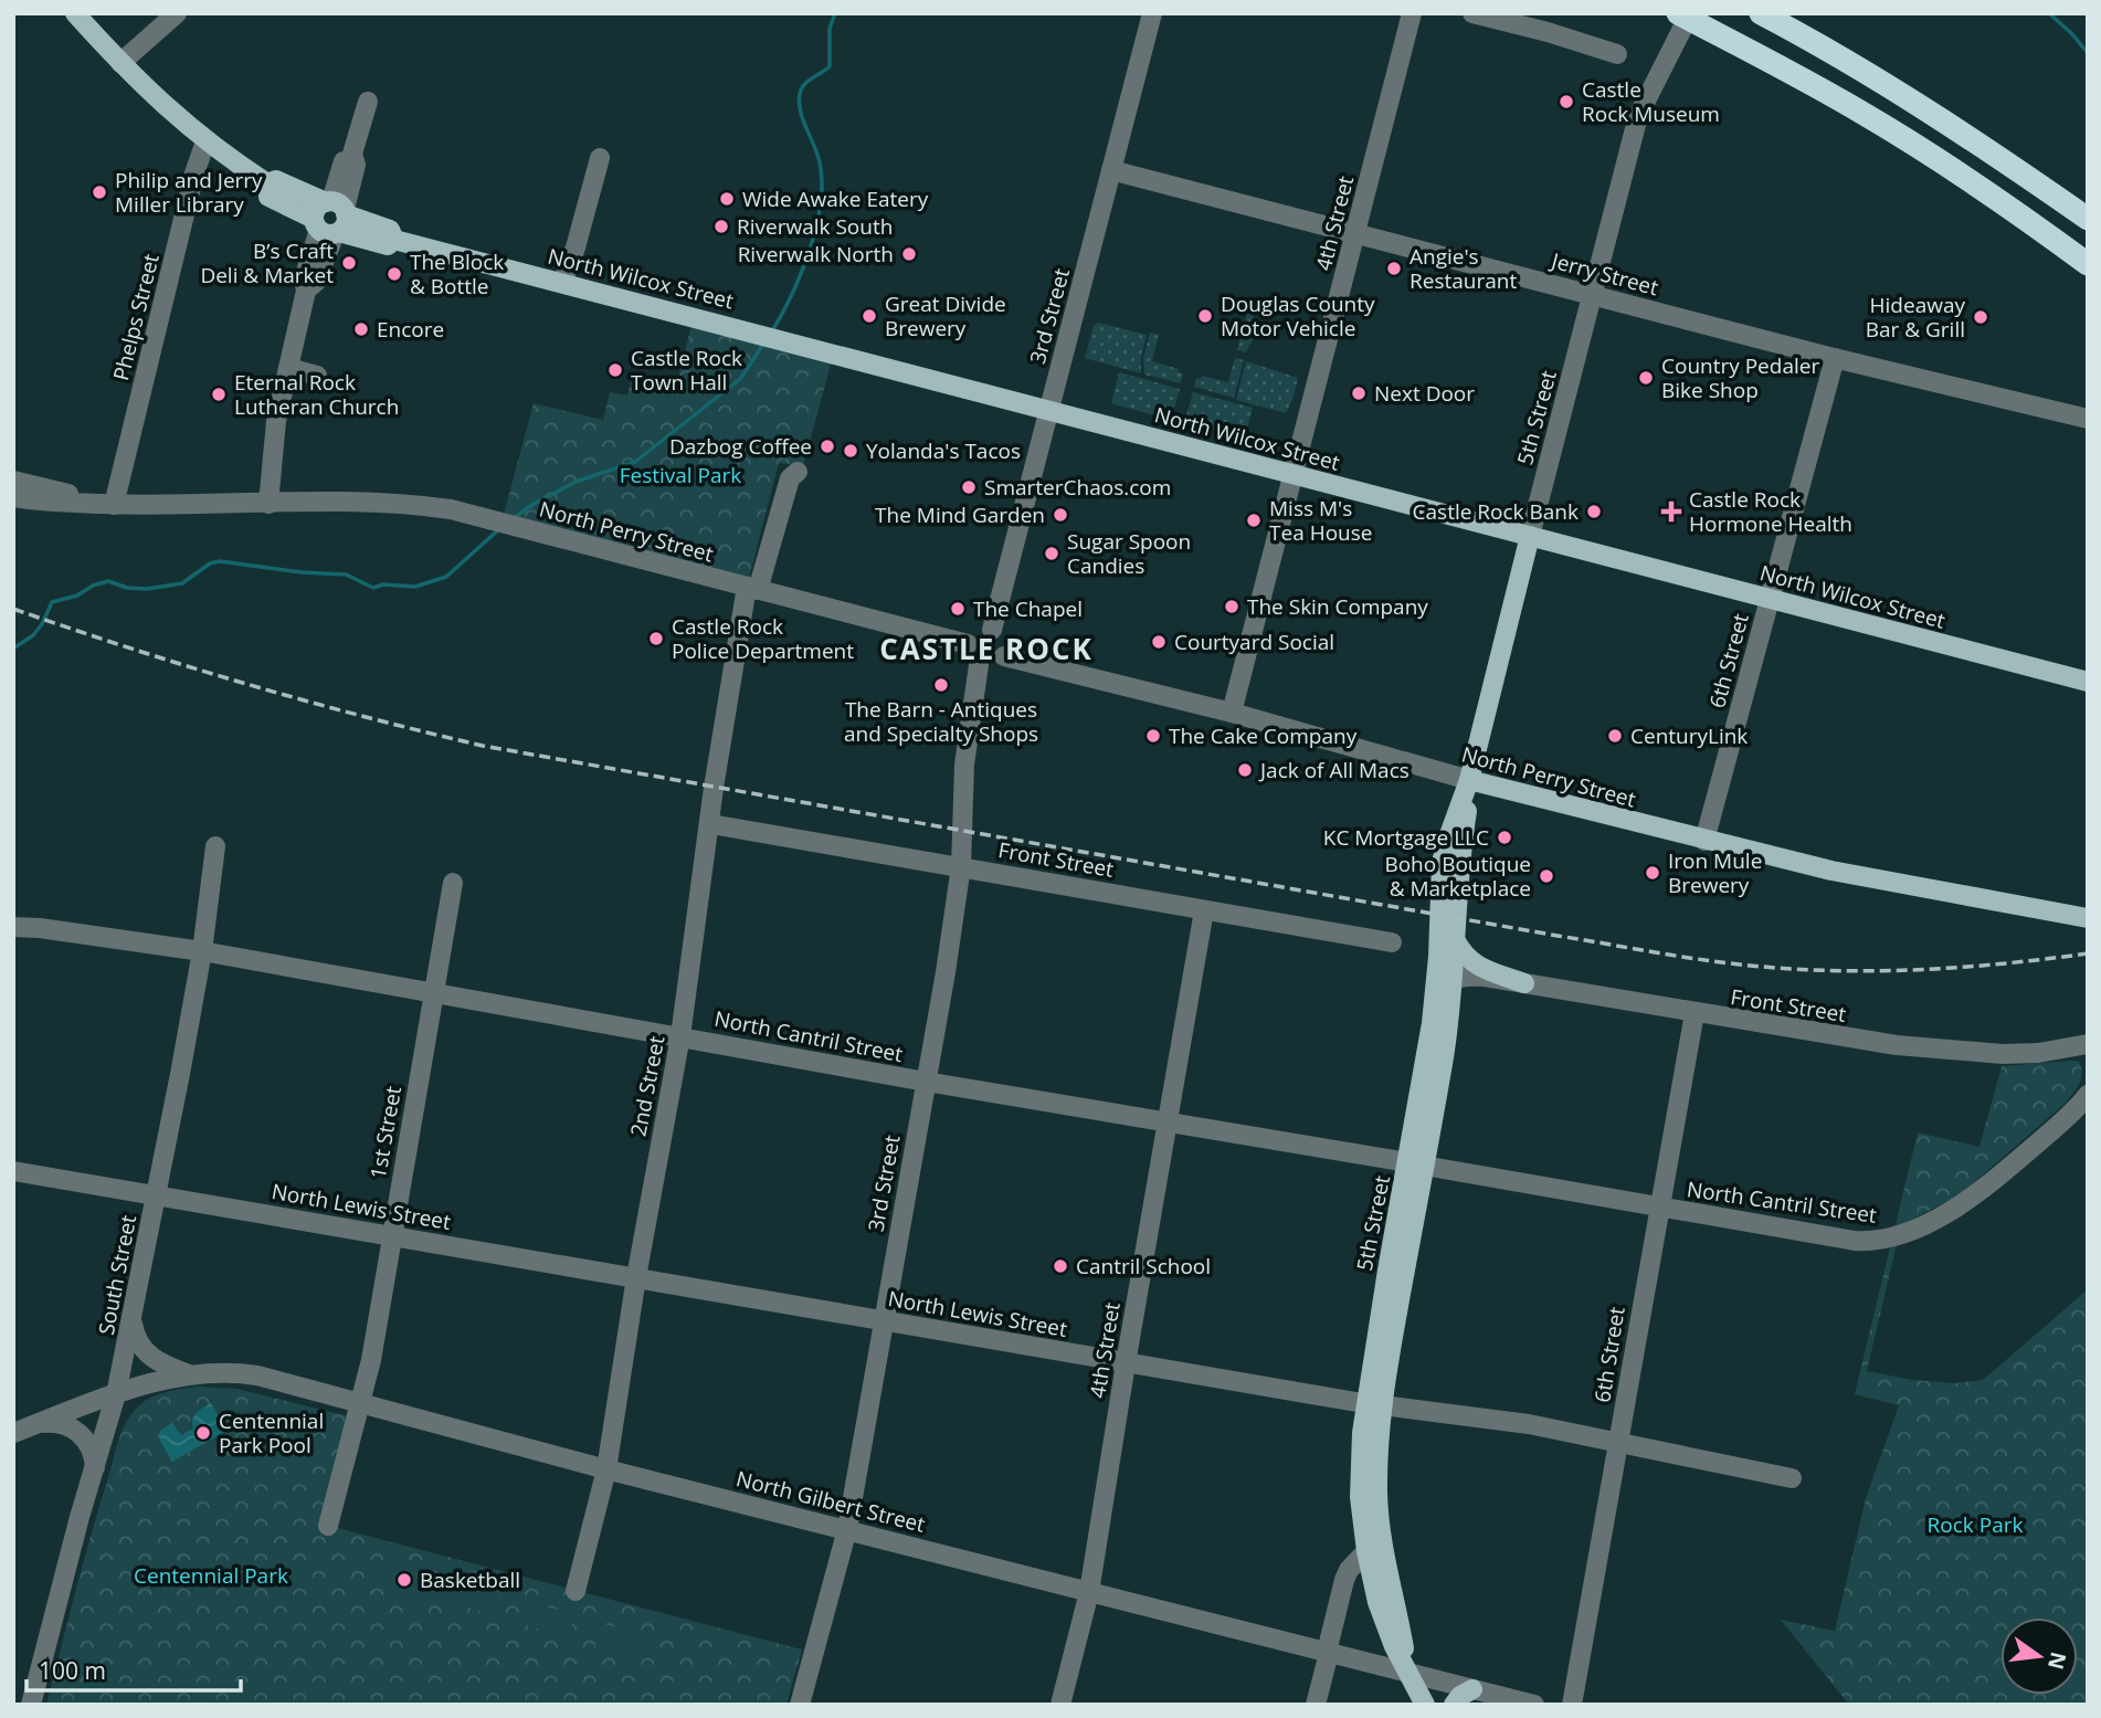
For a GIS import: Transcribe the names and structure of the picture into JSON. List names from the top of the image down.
{
  "streets": {
    "main road": ["North Wilcox Street", "5th Street", "North Perry Street"],
    "street": [
      "4th Street",
      "Jerry Street",
      "3rd Street",
      "Phelps Street",
      "6th Street",
      "Front Street",
      "North Cantril Street",
      "2nd Street",
      "1st Street",
      "North Lewis Street",
      "South Street",
      "North Gilbert Street"
    ]
  },
  "crossings": [
    ["4th Street", "Jerry Street"],
    ["4th Street", "North Wilcox Street"],
    ["4th Street", "North Perry Street"],
    ["4th Street", "Front Street"],
    ["4th Street", "North Cantril Street"],
    ["4th Street", "North Lewis Street"],
    ["4th Street", "North Gilbert Street"],
    ["Jerry Street", "3rd Street"],
    ["Jerry Street", "5th Street"],
    ["Jerry Street", "6th Street"],
    ["North Wilcox Street", "3rd Street"],
    ["North Wilcox Street", "5th Street"],
    ["North Wilcox Street", "6th Street"],
    ["3rd Street", "North Perry Street"],
    ["3rd Street", "Front Street"],
    ["3rd Street", "North Cantril Street"],
    ["3rd Street", "North Lewis Street"],
    ["3rd Street", "North Gilbert Street"],
    ["Phelps Street", "North Perry Street"],
    ["5th Street", "North Perry Street"],
    ["5th Street", "Front Street"],
    ["5th Street", "North Cantril Street"],
    ["5th Street", "North Lewis Street"],
    ["5th Street", "North Gilbert Street"],
    ["North Perry Street", "6th Street"],
    ["North Perry Street", "2nd Street"],
    ["6th Street", "Front Street"],
    ["6th Street", "North Cantril Street"],
    ["6th Street", "North Lewis Street"],
    ["Front Street", "2nd Street"],
    ["North Cantril Street", "2nd Street"],
    ["North Cantril Street", "1st Street"],
    ["North Cantril Street", "South Street"],
    ["2nd Street", "North Lewis Street"],
    ["2nd Street", "North Gilbert Street"],
    ["1st Street", "North Lewis Street"],
    ["1st Street", "North Gilbert Street"],
    ["North Lewis Street", "South Street"],
    ["South Street", "North Gilbert Street"]
  ],
  "districts": ["CASTLE ROCK"],
  "parks": ["Festival Park", "Rock Park", "Centennial Park"],
  "places": {
    "other": [
      "Castle Rock Museum",
      "Philip and Jerry Miller Library",
      "Wide Awake Eatery",
      "Riverwalk South",
      "Riverwalk North",
      "B’s Craft Deli & Market",
      "Angie's Restaurant",
      "The Block & Bottle",
      "Great Divide Brewery",
      "Douglas County Motor Vehicle",
      "Hideaway Bar & Grill",
      "Encore",
      "Castle Rock Town Hall",
      "Country Pedaler Bike Shop",
      "Next Door",
      "Eternal Rock Lutheran Church",
      "Dazbog Coffee",
      "Yolanda's Tacos",
      "SmarterChaos.com",
      "Castle Rock Bank",
      "The Mind Garden",
      "Miss M's Tea House",
      "Sugar Spoon Candies",
      "The Skin Company",
      "The Chapel",
      "Castle Rock Police Department",
      "Courtyard Social",
      "The Barn - Antiques and Specialty Shops",
      "The Cake Company",
      "CenturyLink",
      "Jack of All Macs",
      "KC Mortgage LLC",
      "Iron Mule Brewery",
      "Boho Boutique & Marketplace",
      "Cantril School",
      "Centennial Park Pool",
      "Basketball"
    ],
    "health": ["Castle Rock Hormone Health"]
  },
  "scale_bar": "100 m",
  "north": "right"
}
